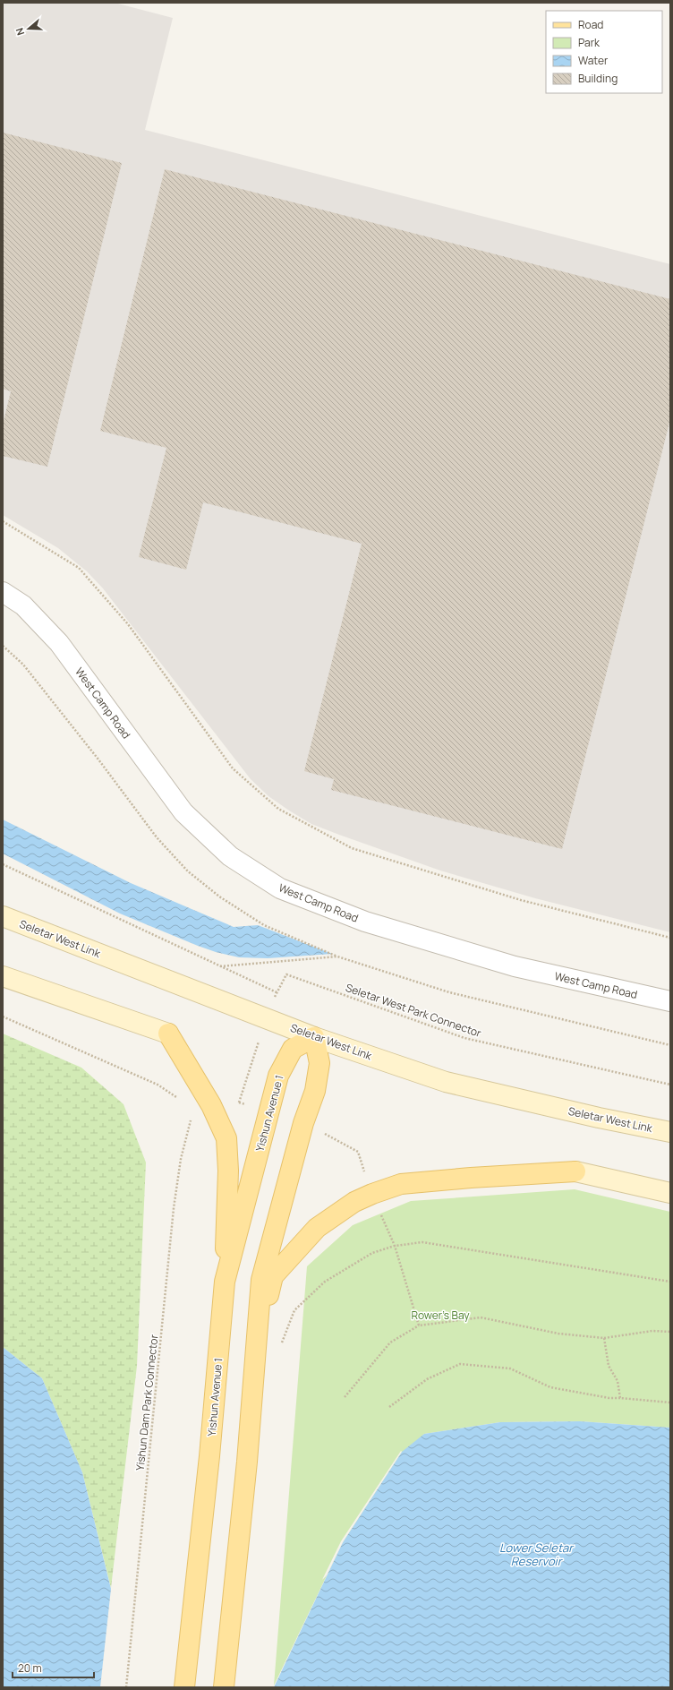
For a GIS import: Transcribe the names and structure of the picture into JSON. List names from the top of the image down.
{
  "streets": {
    "main road": ["Seletar West Link", "Yishun Avenue 1"],
    "street": ["West Camp Road"],
    "path": ["Seletar West Park Connector", "Yishun Dam Park Connector"]
  },
  "crossings": [
    ["Seletar West Link", "Seletar West Park Connector"],
    ["Seletar West Link", "Yishun Avenue 1"],
    ["Seletar West Park Connector", "Yishun Avenue 1"]
  ],
  "water": ["Lower Seletar Reservoir"],
  "parks": ["Rower's Bay"],
  "legend": [
    "Road",
    "Park",
    "Water",
    "Building"
  ],
  "scale_bar": "20 m",
  "north": "left"
}
